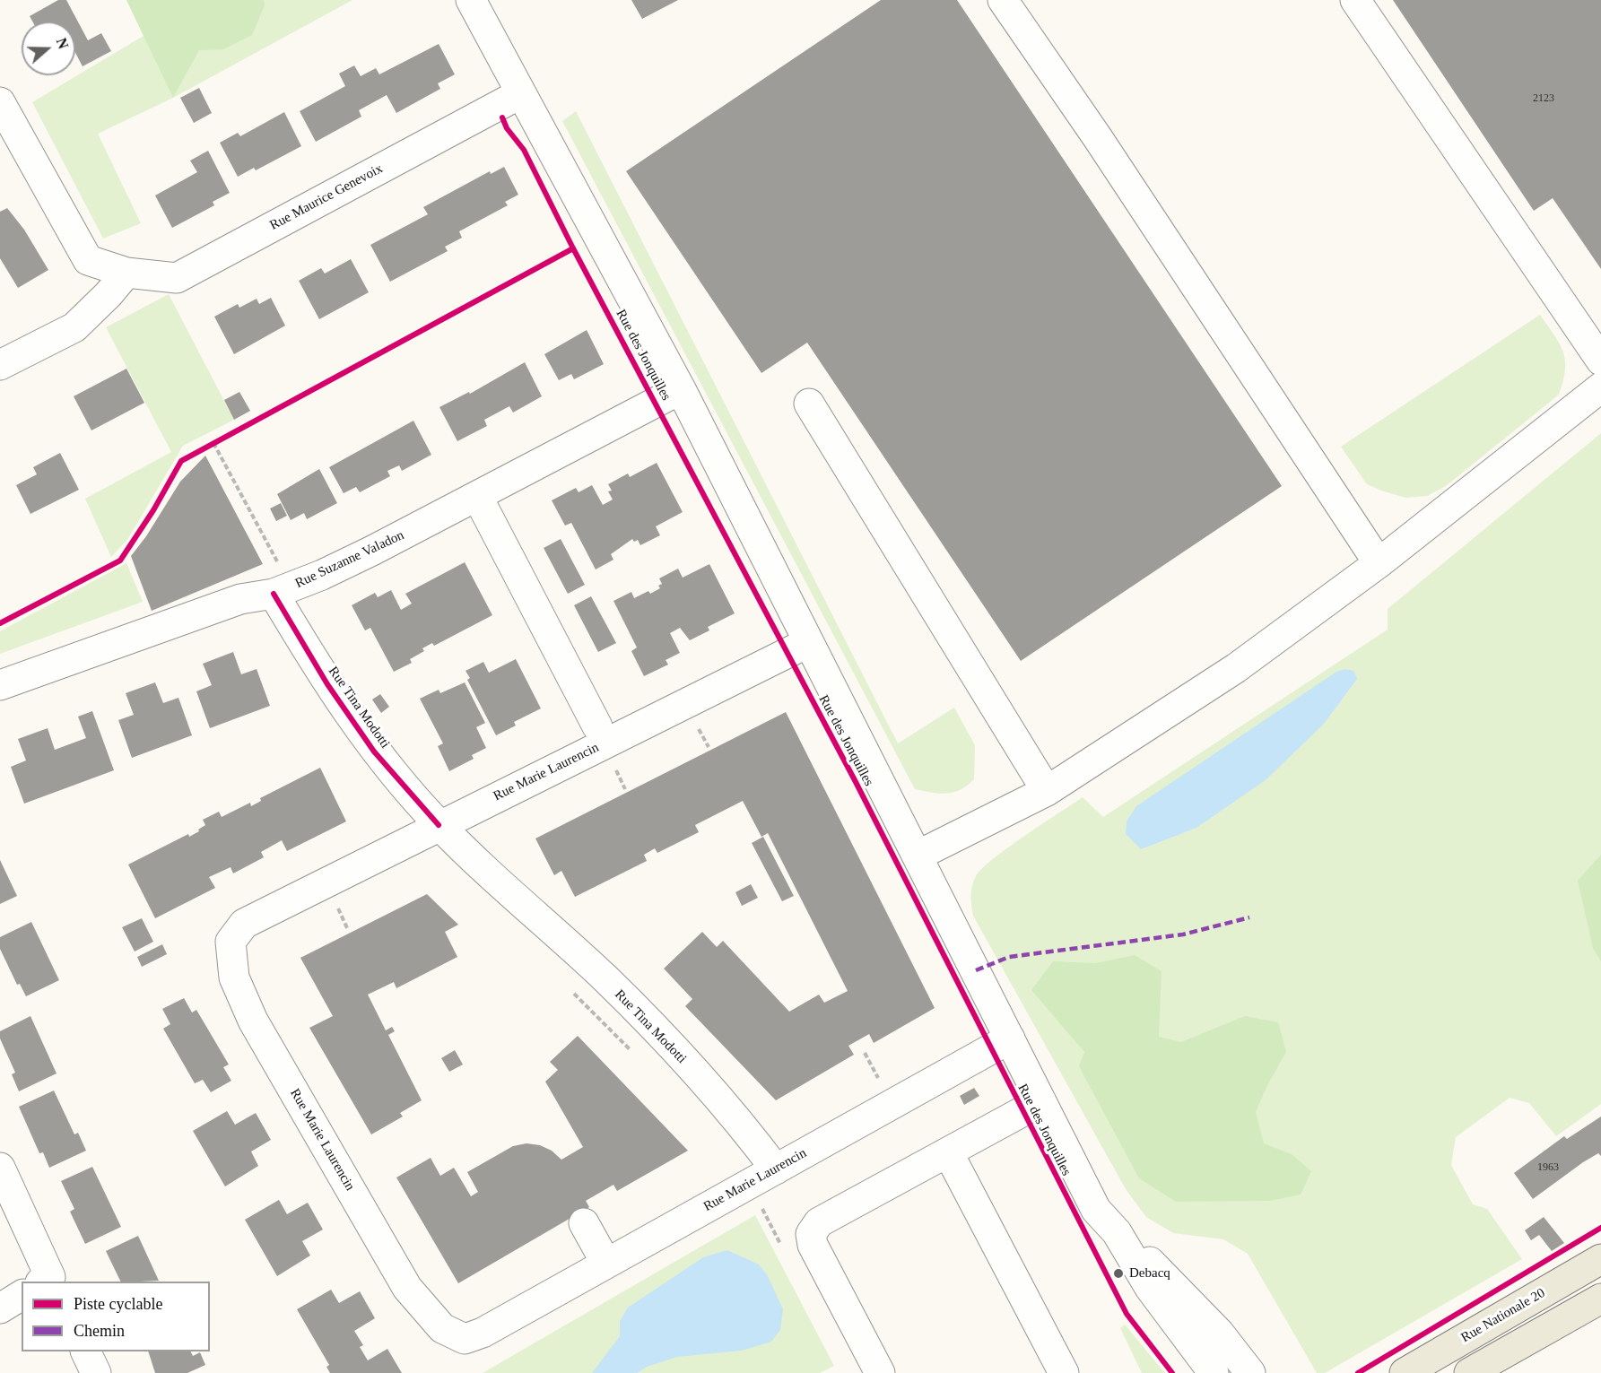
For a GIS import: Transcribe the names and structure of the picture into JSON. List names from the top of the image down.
{
  "streets": {
    "main road": ["Rue Nationale 20"],
    "street": [
      "Rue Maurice Genevoix",
      "Rue des Jonquilles",
      "Rue Suzanne Valadon",
      "Rue Tina Modotti",
      "Rue Marie Laurencin"
    ]
  },
  "crossings": [
    ["Rue Maurice Genevoix", "Rue des Jonquilles"],
    ["Rue des Jonquilles", "Rue Suzanne Valadon"],
    ["Rue des Jonquilles", "Rue Marie Laurencin"],
    ["Rue Suzanne Valadon", "Rue Tina Modotti"],
    ["Rue Tina Modotti", "Rue Marie Laurencin"]
  ],
  "places": ["Debacq"],
  "house_numbers": ["2123", "1963"],
  "legend": ["Piste cyclable", "Chemin"],
  "north": "right"
}
